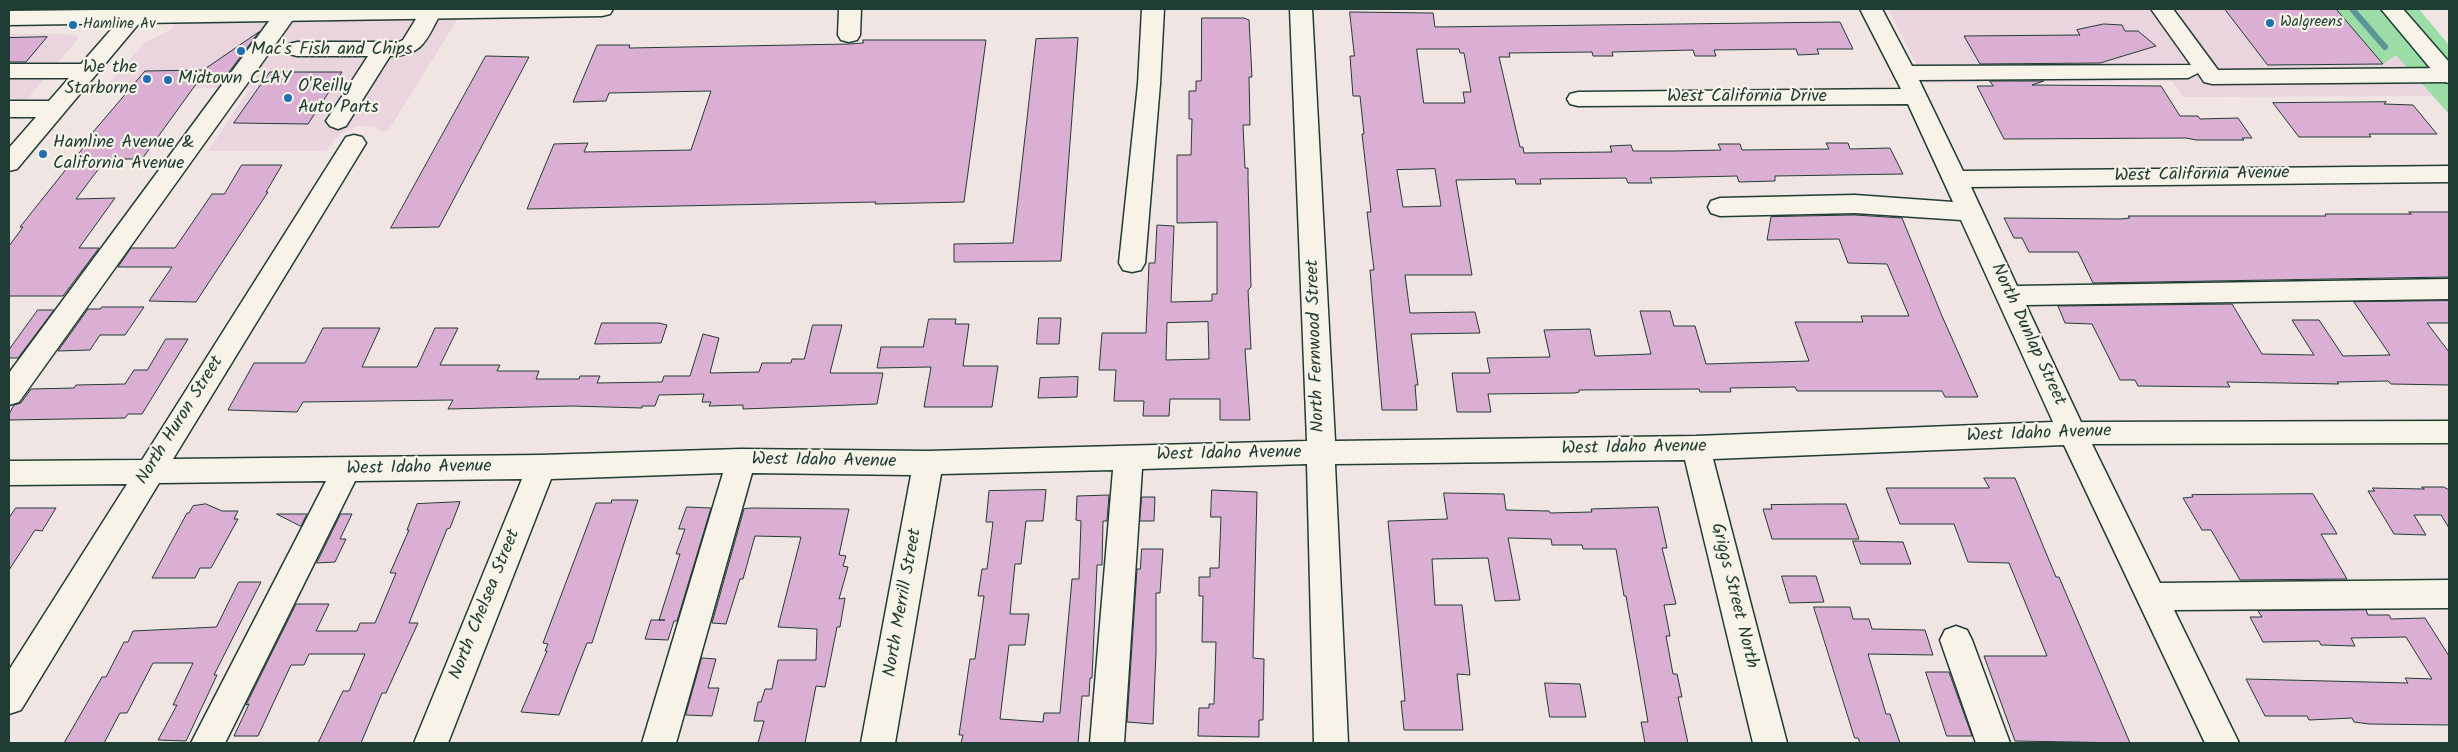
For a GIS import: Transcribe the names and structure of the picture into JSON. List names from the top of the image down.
{
  "streets": {
    "street": [
      "West California Drive",
      "West California Avenue",
      "North Dunlap Street",
      "North Fernwood Street",
      "North Huron Street",
      "West Idaho Avenue",
      "Griggs Street North",
      "North Merrill Street",
      "North Chelsea Street"
    ]
  },
  "crossings": [
    ["West California Drive", "North Dunlap Street"],
    ["West California Avenue", "North Dunlap Street"],
    ["North Dunlap Street", "West Idaho Avenue"],
    ["North Fernwood Street", "West Idaho Avenue"],
    ["North Huron Street", "West Idaho Avenue"],
    ["West Idaho Avenue", "Griggs Street North"],
    ["West Idaho Avenue", "North Merrill Street"],
    ["West Idaho Avenue", "North Chelsea Street"]
  ],
  "places": [
    "Walgreens",
    "Hamline Av",
    "Mac's Fish and Chips",
    "We the Starborne",
    "Midtown CLAY",
    "O'Reilly Auto Parts",
    "Hamline Avenue & California Avenue"
  ]
}
